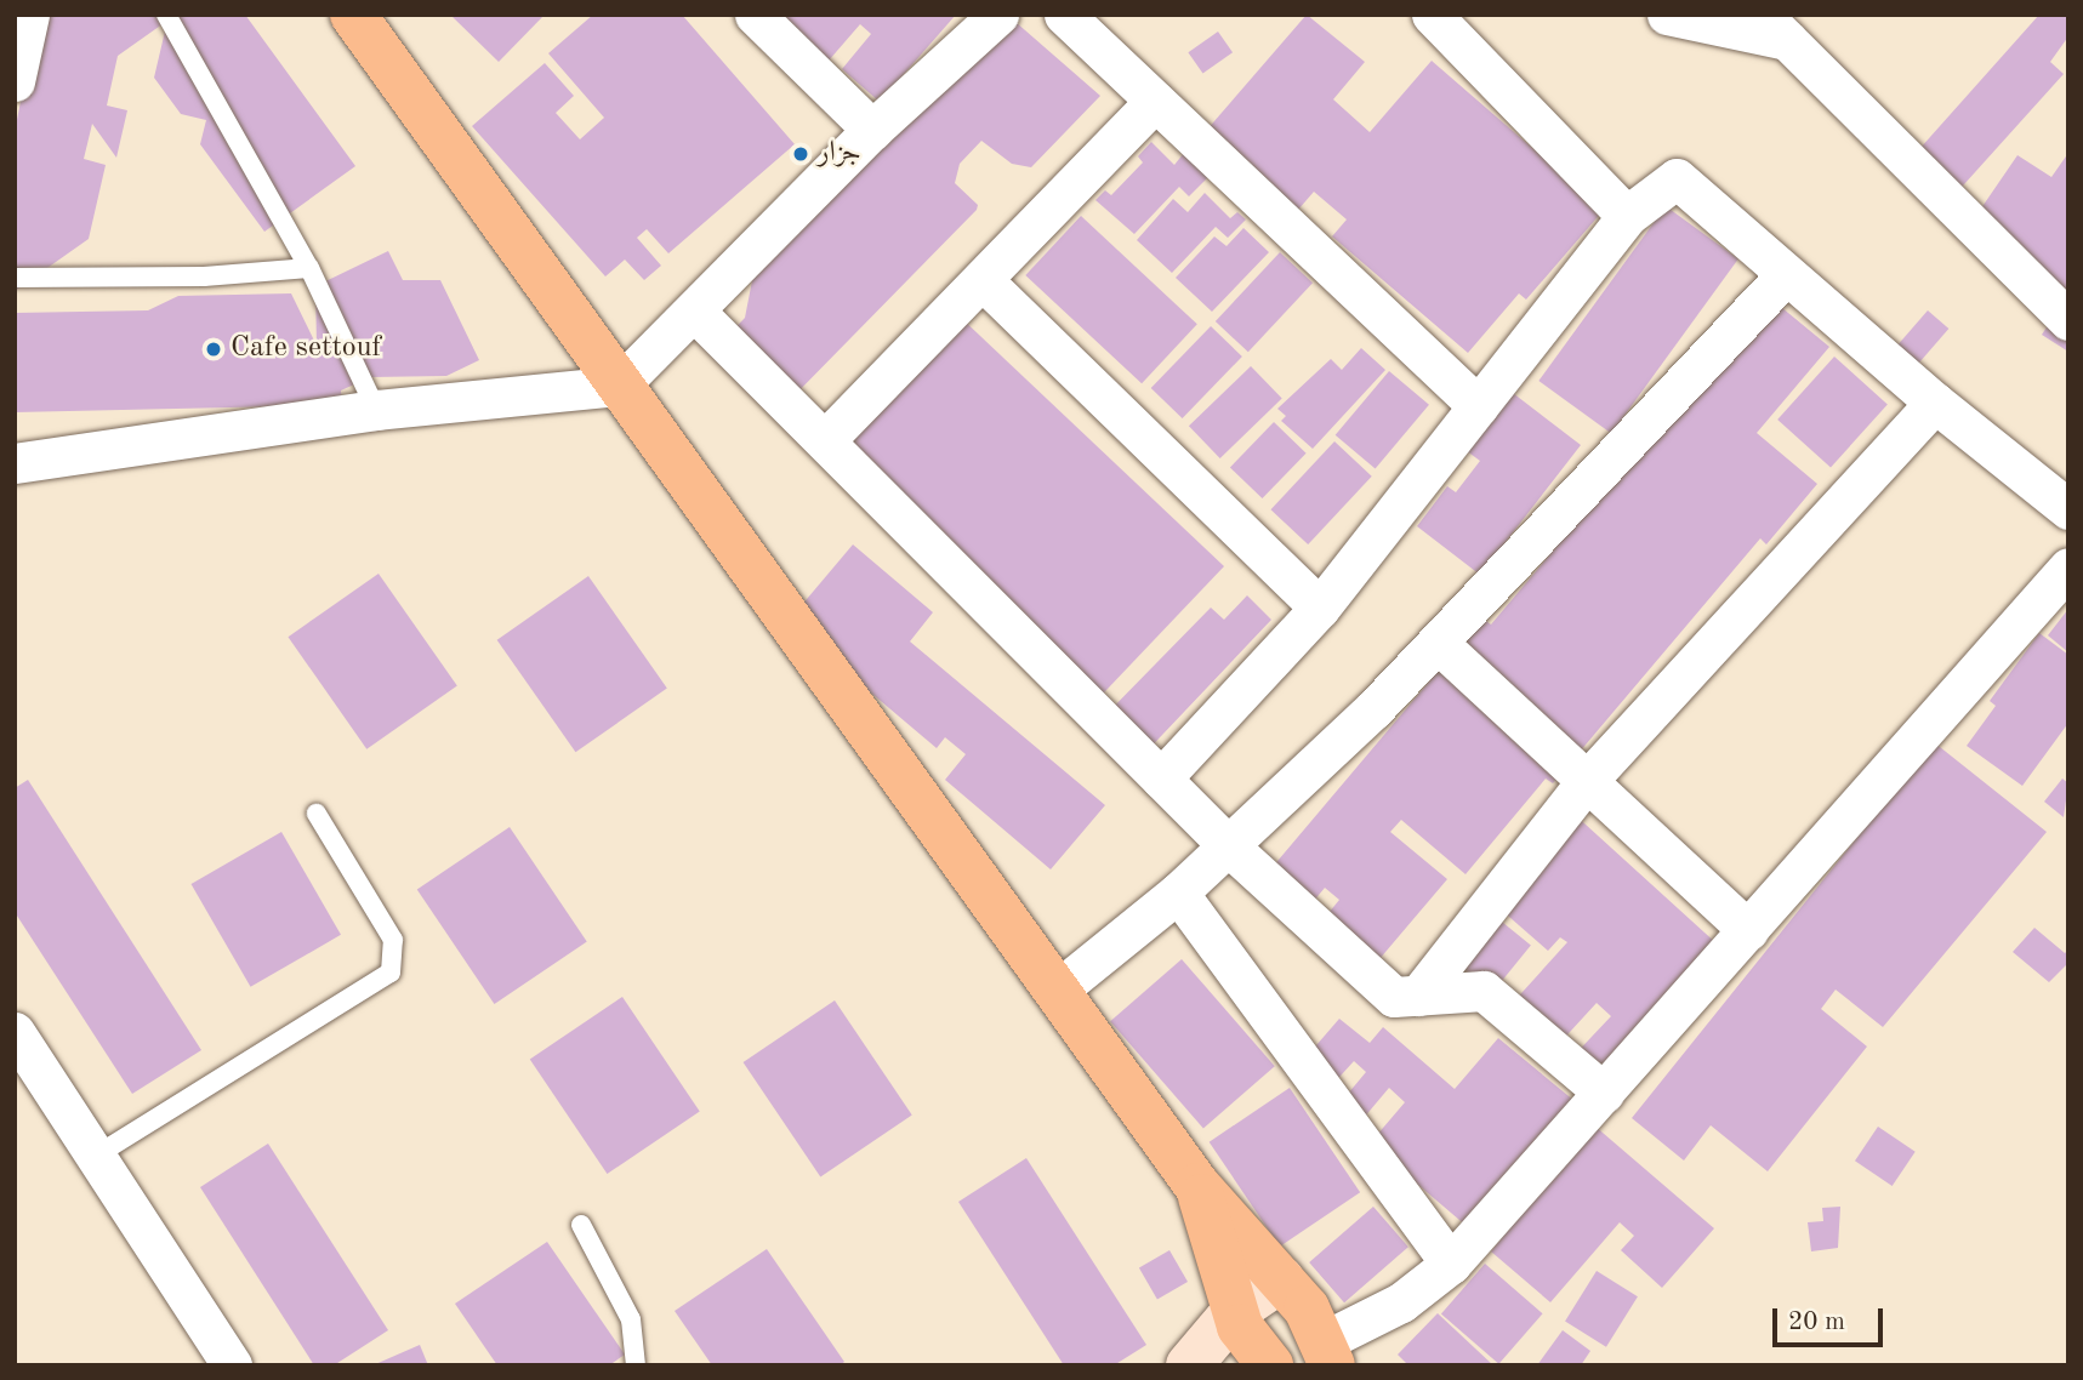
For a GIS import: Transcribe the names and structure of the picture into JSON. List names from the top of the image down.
{
  "places": ["جزار", "Cafe settouf"],
  "scale_bar": "20 m"
}
